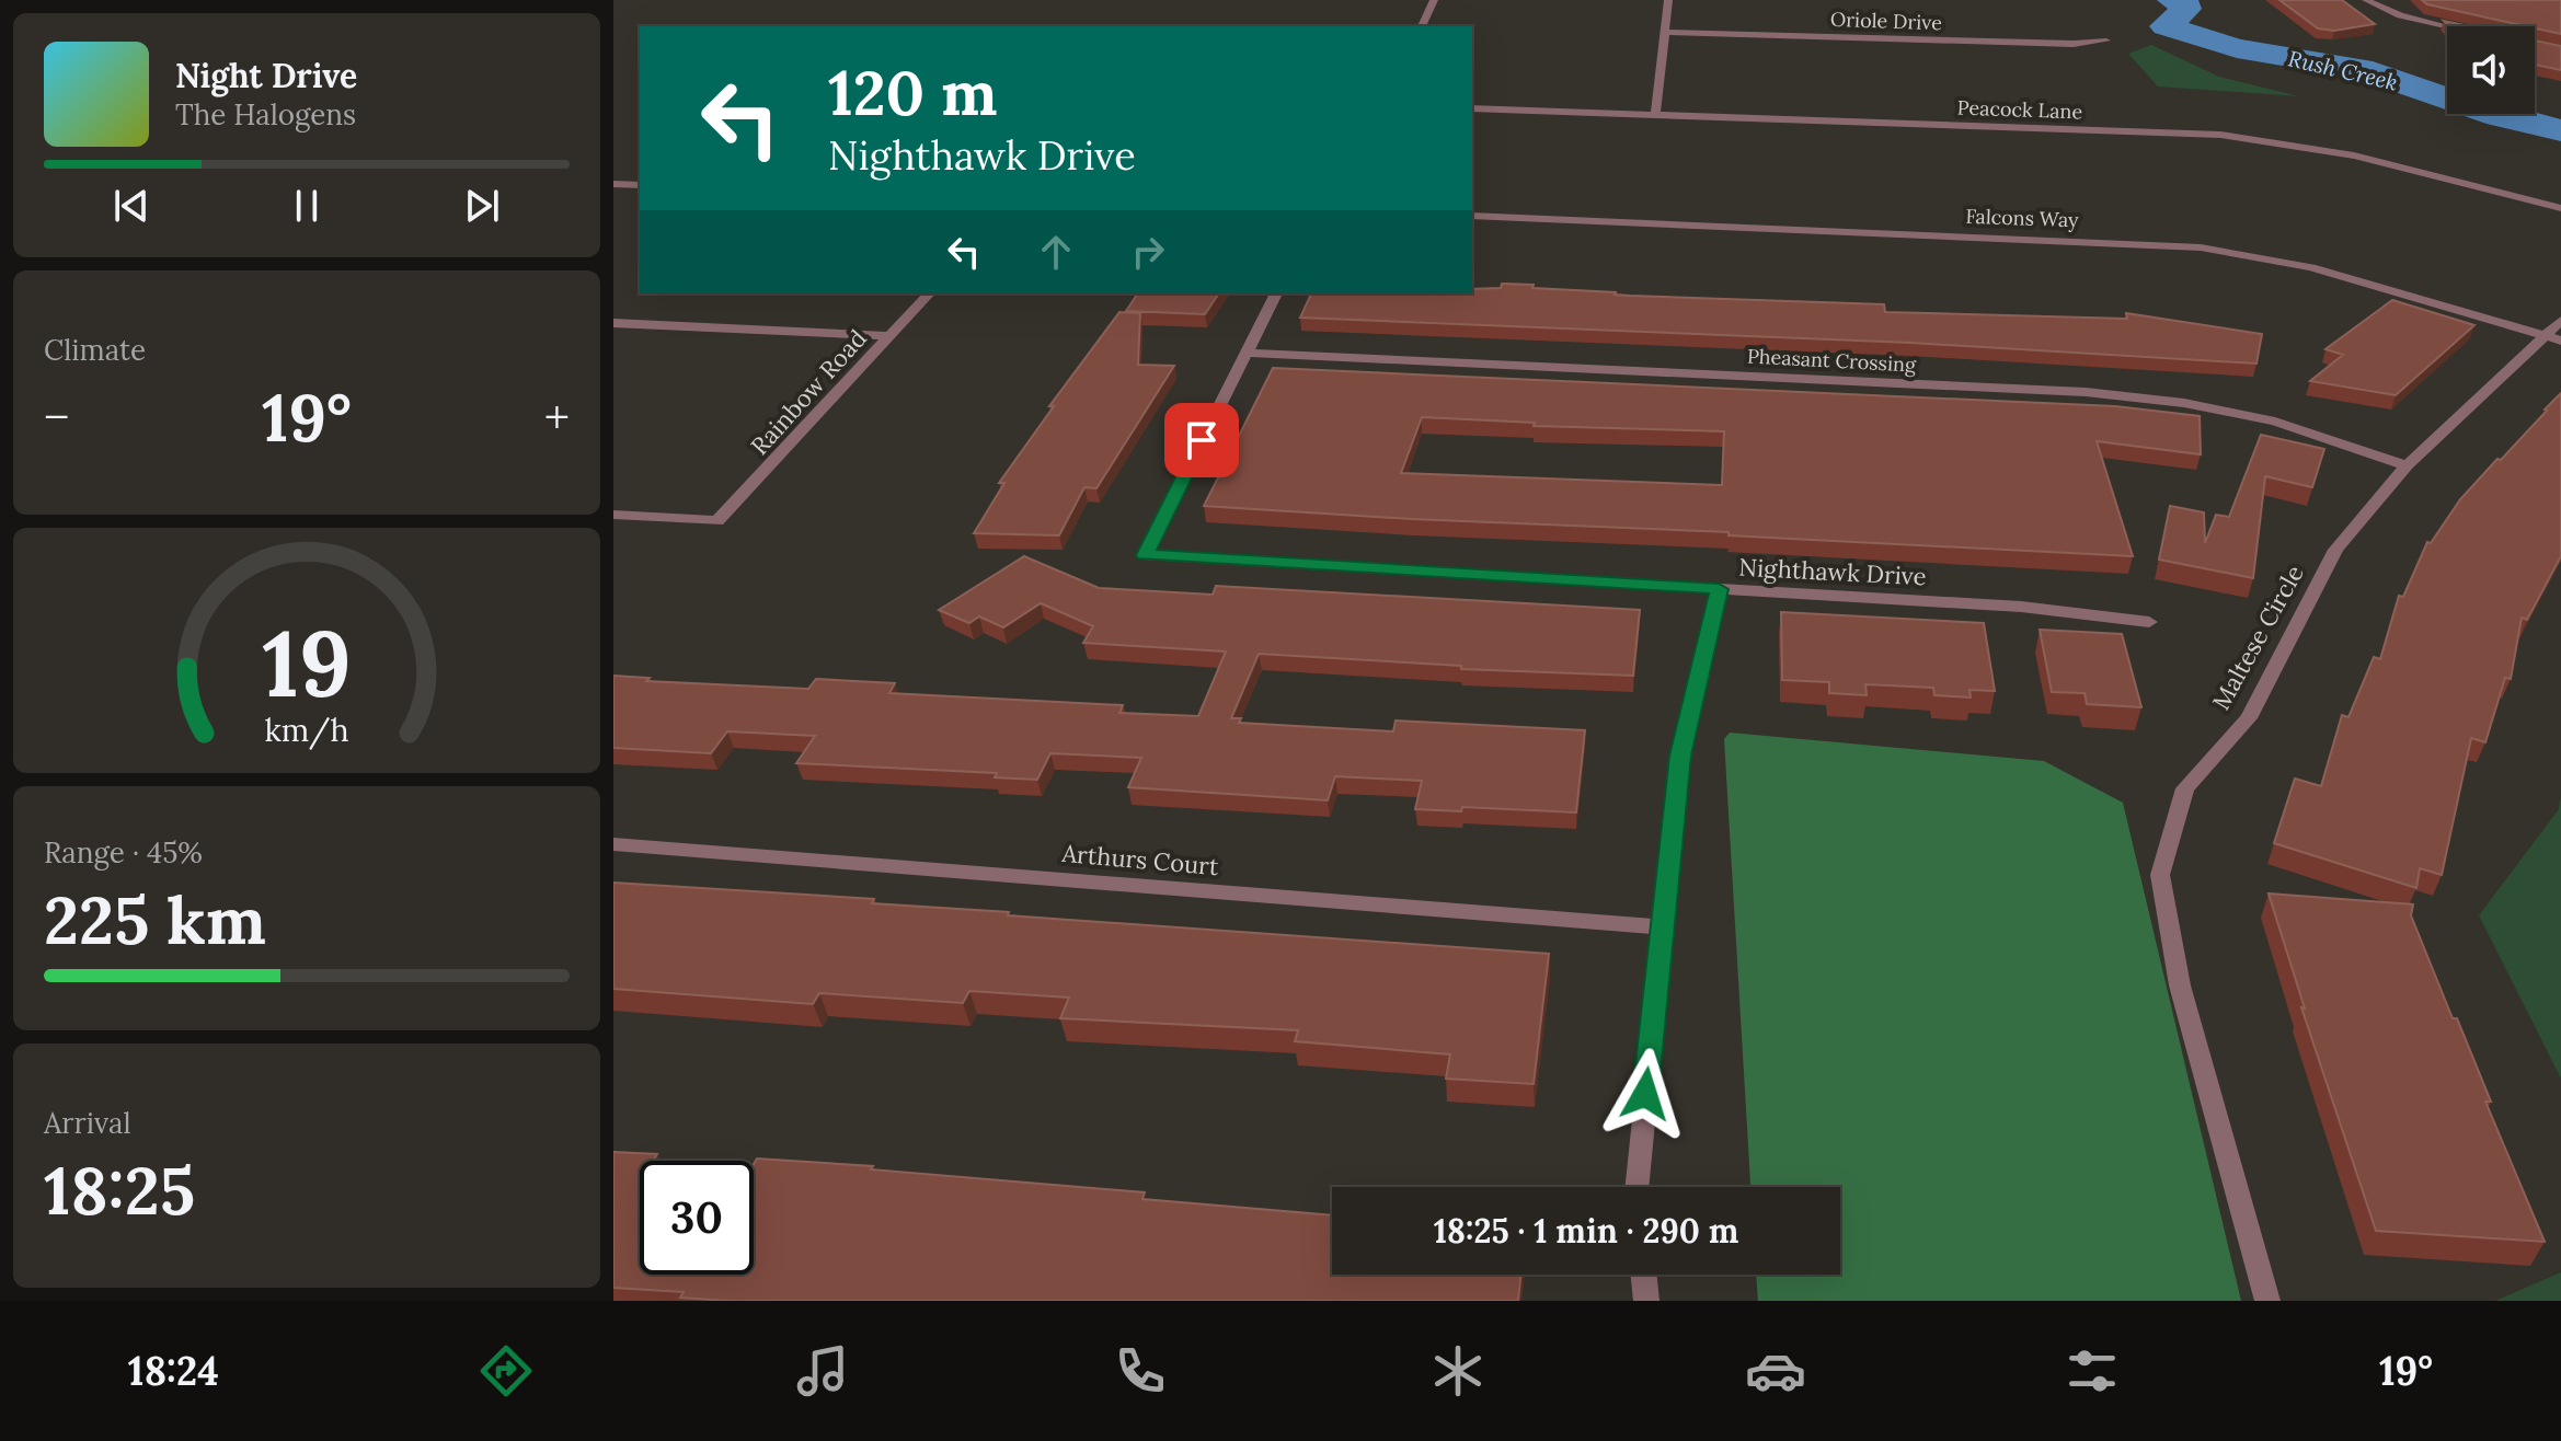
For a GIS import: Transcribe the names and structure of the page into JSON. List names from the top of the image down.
{
  "streets": {
    "street": [
      "Oriole Drive",
      "Peacock Lane",
      "Falcons Way",
      "Pheasant Crossing",
      "Rainbow Road",
      "Nighthawk Drive",
      "Maltese Circle",
      "Arthurs Court"
    ]
  },
  "crossings": [
    ["Falcons Way", "Maltese Circle"],
    ["Pheasant Crossing", "Nighthawk Drive"],
    ["Pheasant Crossing", "Maltese Circle"]
  ],
  "water": ["Rush Creek"],
  "page": {
    "turn": ["120 m", "Nighthawk Drive"],
    "song": ["Night Drive", "The Halogens"],
    "tile": [
      "Climate",
      ["Range · 45%", "225 km"],
      ["Arrival", "18:25"]
    ],
    "heat": ["−", "19°", "+"],
    "limit": "30",
    "trip": "18:25 · 1 min · 290 m",
    "tabs": ["18:24", "19°"],
    "gauge": ["19", "km/h"]
  }
}
